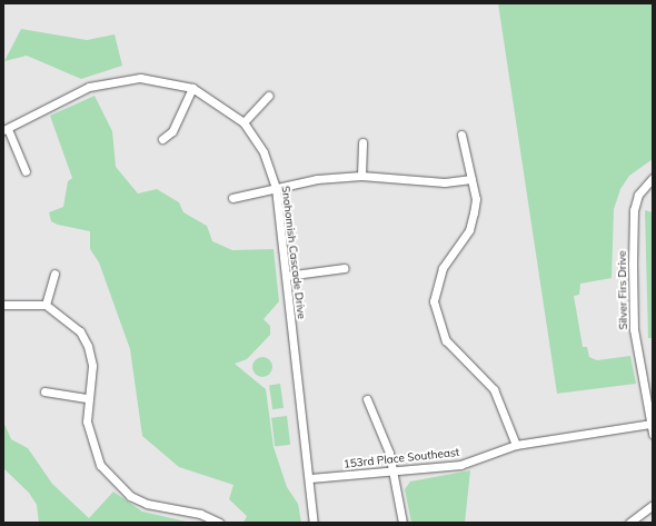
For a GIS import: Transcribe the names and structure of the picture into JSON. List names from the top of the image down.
{
  "streets": {
    "street": ["Snohomish Cascade Drive", "Silver Firs Drive", "153rd Place Southeast"]
  },
  "crossings": [
    ["Snohomish Cascade Drive", "153rd Place Southeast"],
    ["Silver Firs Drive", "153rd Place Southeast"]
  ]
}
